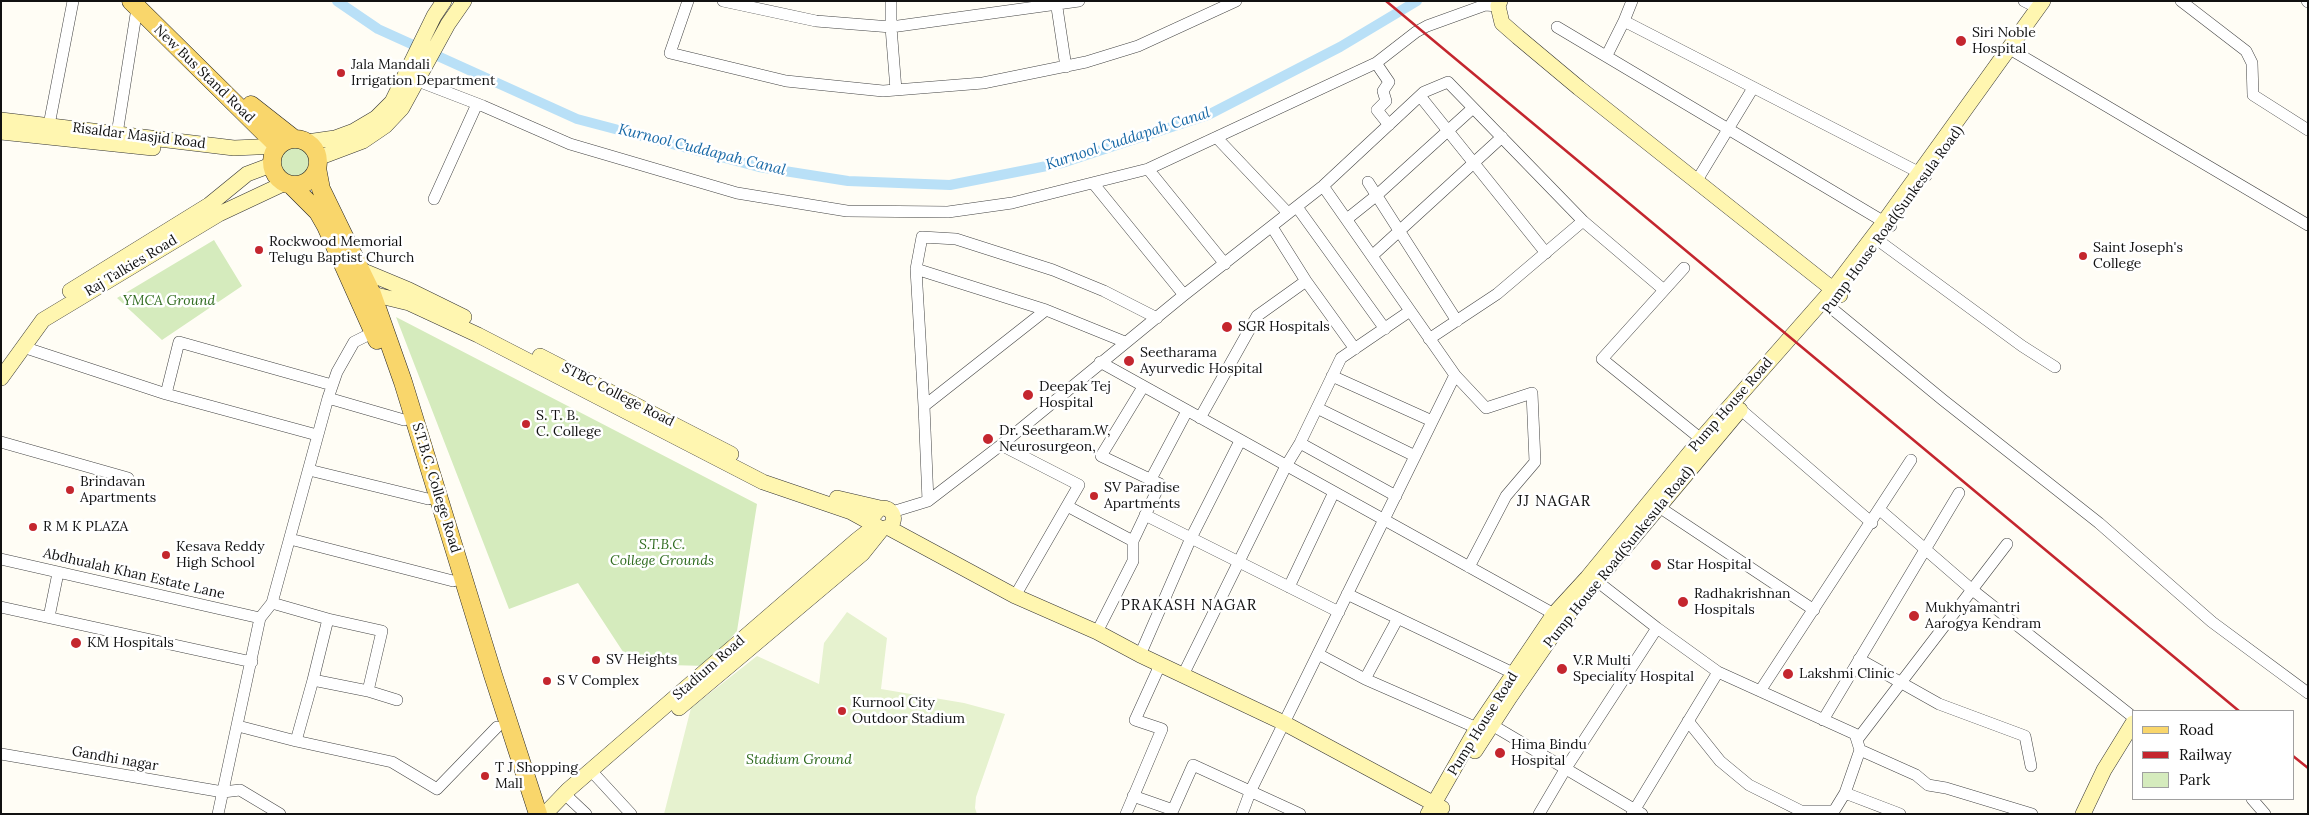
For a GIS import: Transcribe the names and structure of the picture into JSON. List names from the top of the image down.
{
  "streets": {
    "main road": ["New Bus Stand Road", "S.T.B.C. College Road"],
    "street": [
      "Risaldar Masjid Road",
      "Pump House Road(Sunkesula Road)",
      "Raj Talkies Road",
      "STBC College Road",
      "Pump House Road",
      "Abdhualah Khan Estate Lane",
      "Stadium Road",
      "Gandhi nagar"
    ]
  },
  "crossings": [
    ["New Bus Stand Road", "Risaldar Masjid Road"],
    ["New Bus Stand Road", "Raj Talkies Road"],
    ["New Bus Stand Road", "S.T.B.C. College Road"],
    ["Risaldar Masjid Road", "Raj Talkies Road"],
    ["Risaldar Masjid Road", "S.T.B.C. College Road"],
    ["Pump House Road(Sunkesula Road)", "Pump House Road"],
    ["Raj Talkies Road", "S.T.B.C. College Road"],
    ["STBC College Road", "Pump House Road"],
    ["STBC College Road", "S.T.B.C. College Road"],
    ["STBC College Road", "Stadium Road"]
  ],
  "districts": ["JJ NAGAR", "PRAKASH NAGAR"],
  "water": ["Kurnool Cuddapah Canal"],
  "parks": ["YMCA Ground", "S.T.B.C. College Grounds", "Stadium Ground"],
  "places": [
    "Siri Noble Hospital",
    "Jala Mandali Irrigation Department",
    "Rockwood Memorial Telugu Baptist Church",
    "Saint Joseph's College",
    "SGR Hospitals",
    "Seetharama Ayurvedic Hospital",
    "Deepak Tej Hospital",
    "S. T. B. C. College",
    "Dr. Seetharam.W, Neurosurgeon,",
    "Brindavan Apartments",
    "SV Paradise Apartments",
    "R M K PLAZA",
    "Kesava Reddy High School",
    "Star Hospital",
    "Radhakrishnan Hospitals",
    "Mukhyamantri Aarogya Kendram",
    "KM Hospitals",
    "SV Heights",
    "V.R Multi Speciality Hospital",
    "Lakshmi Clinic",
    "S V Complex",
    "Kurnool City Outdoor Stadium",
    "Hima Bindu Hospital",
    "T J Shopping Mall"
  ],
  "legend": ["Road", "Railway", "Park"]
}
